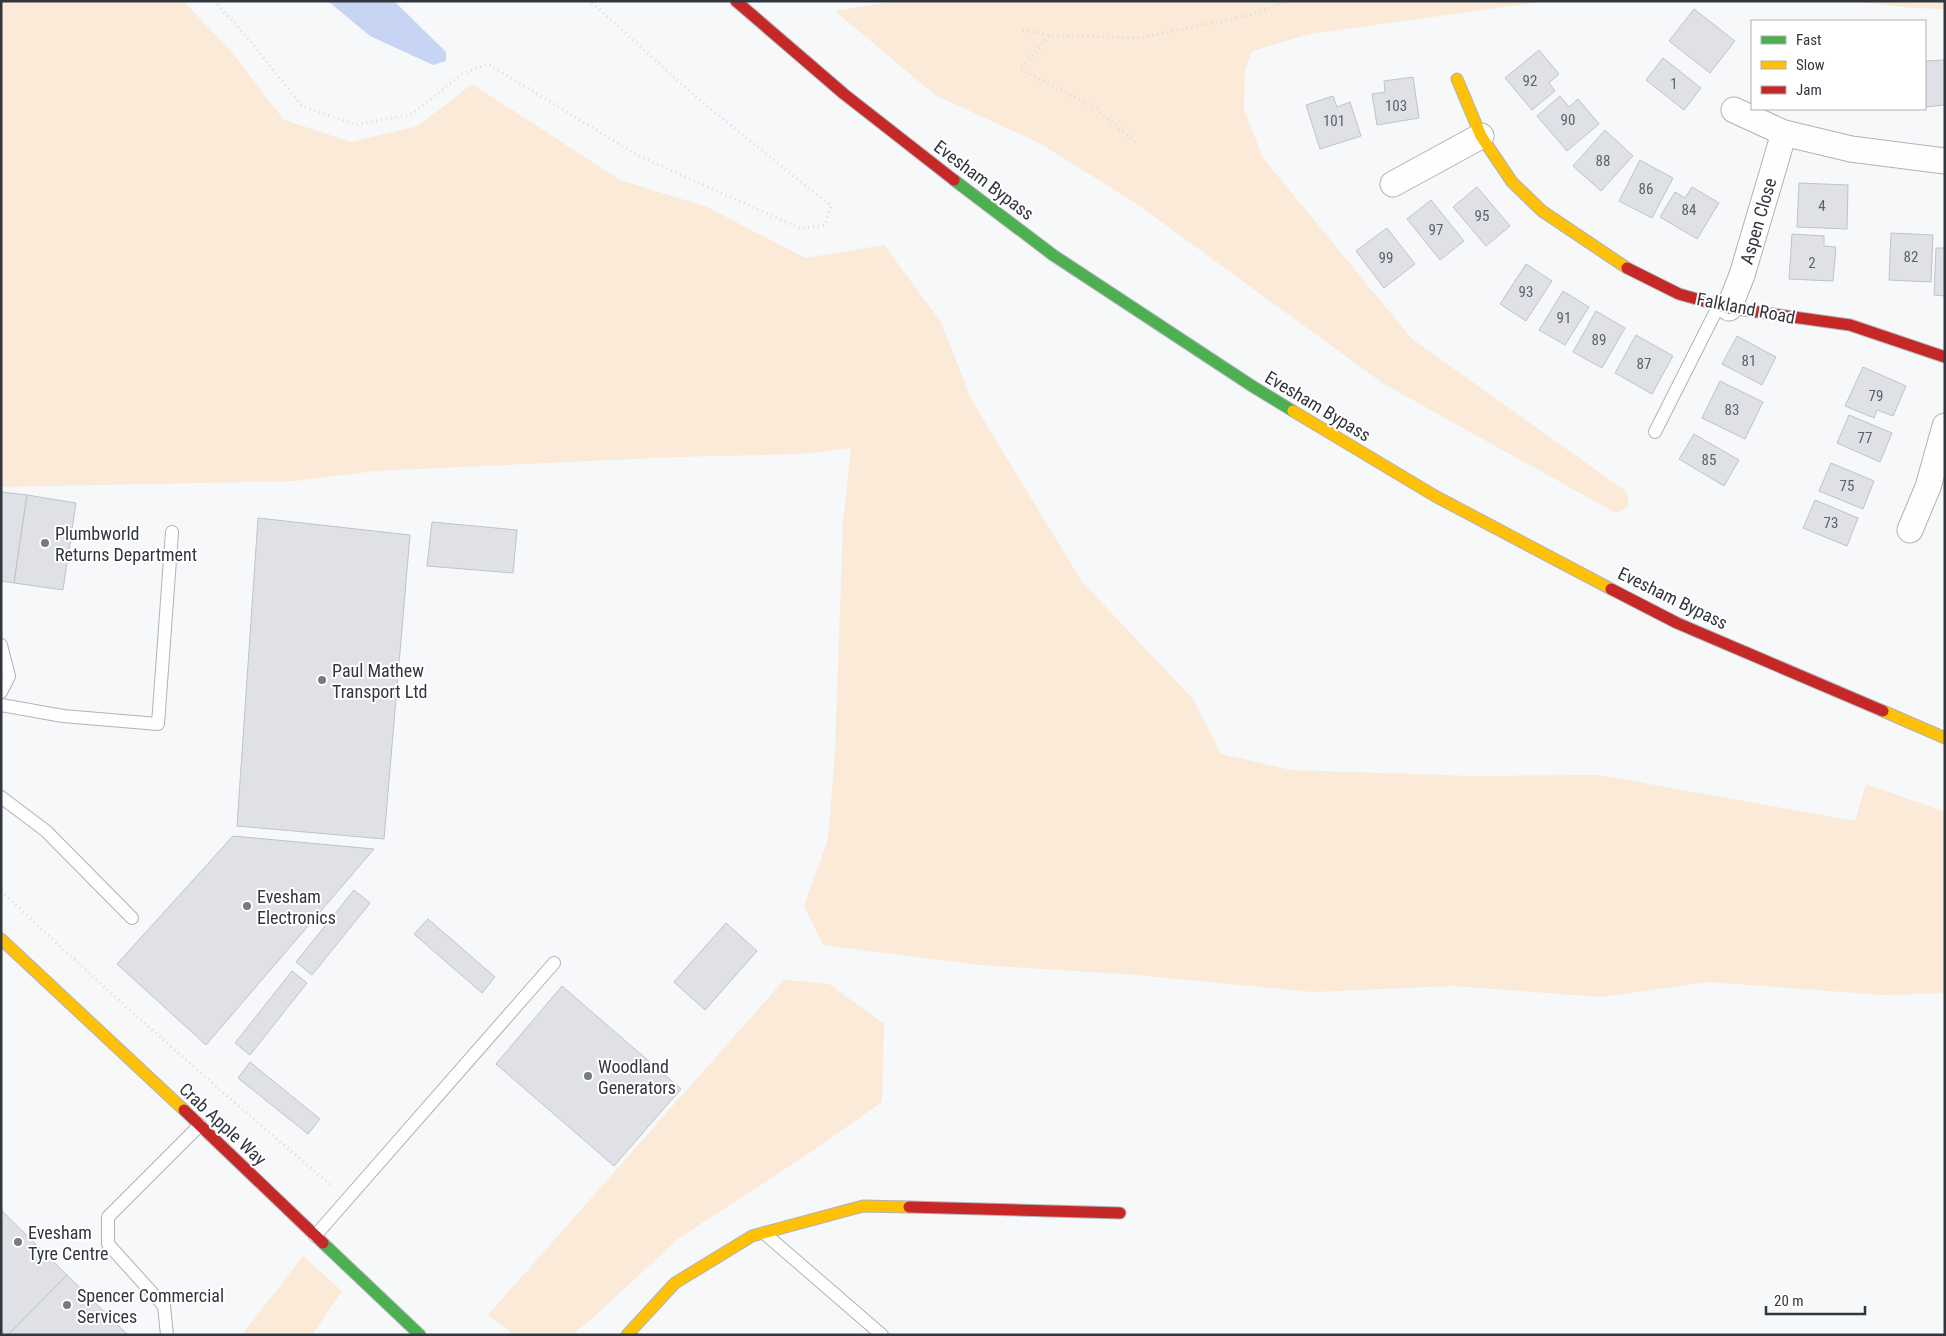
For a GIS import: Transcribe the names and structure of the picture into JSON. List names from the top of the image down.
{
  "streets": {
    "main road": ["Evesham Bypass", "Falkland Road", "Crab Apple Way"],
    "street": ["Aspen Close"]
  },
  "crossings": [
    ["Aspen Close", "Falkland Road"]
  ],
  "places": [
    "Plumbworld Returns Department",
    "Paul Mathew Transport Ltd",
    "Evesham Electronics",
    "Woodland Generators",
    "Evesham Tyre Centre",
    "Spencer Commercial Services"
  ],
  "house_numbers": [
    "92",
    "1",
    "103",
    "90",
    "101",
    "88",
    "86",
    "4",
    "84",
    "95",
    "97",
    "82",
    "99",
    "2",
    "93",
    "91",
    "89",
    "81",
    "87",
    "79",
    "83",
    "77",
    "85",
    "75",
    "73"
  ],
  "legend": ["Fast", "Slow", "Jam"],
  "scale_bar": "20 m"
}
